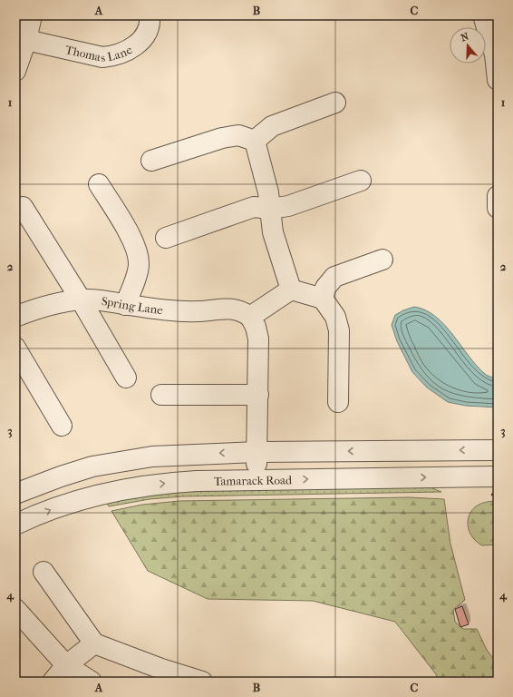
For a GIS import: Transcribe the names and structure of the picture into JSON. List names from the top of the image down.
{
  "streets": {
    "street": ["Thomas Lane", "Spring Lane", "Tamarack Road"]
  },
  "north": "top",
  "grid": {
    "columns": ["A", "B", "C"],
    "rows": [
      "1",
      "2",
      "3",
      "4"
    ]
  }
}
